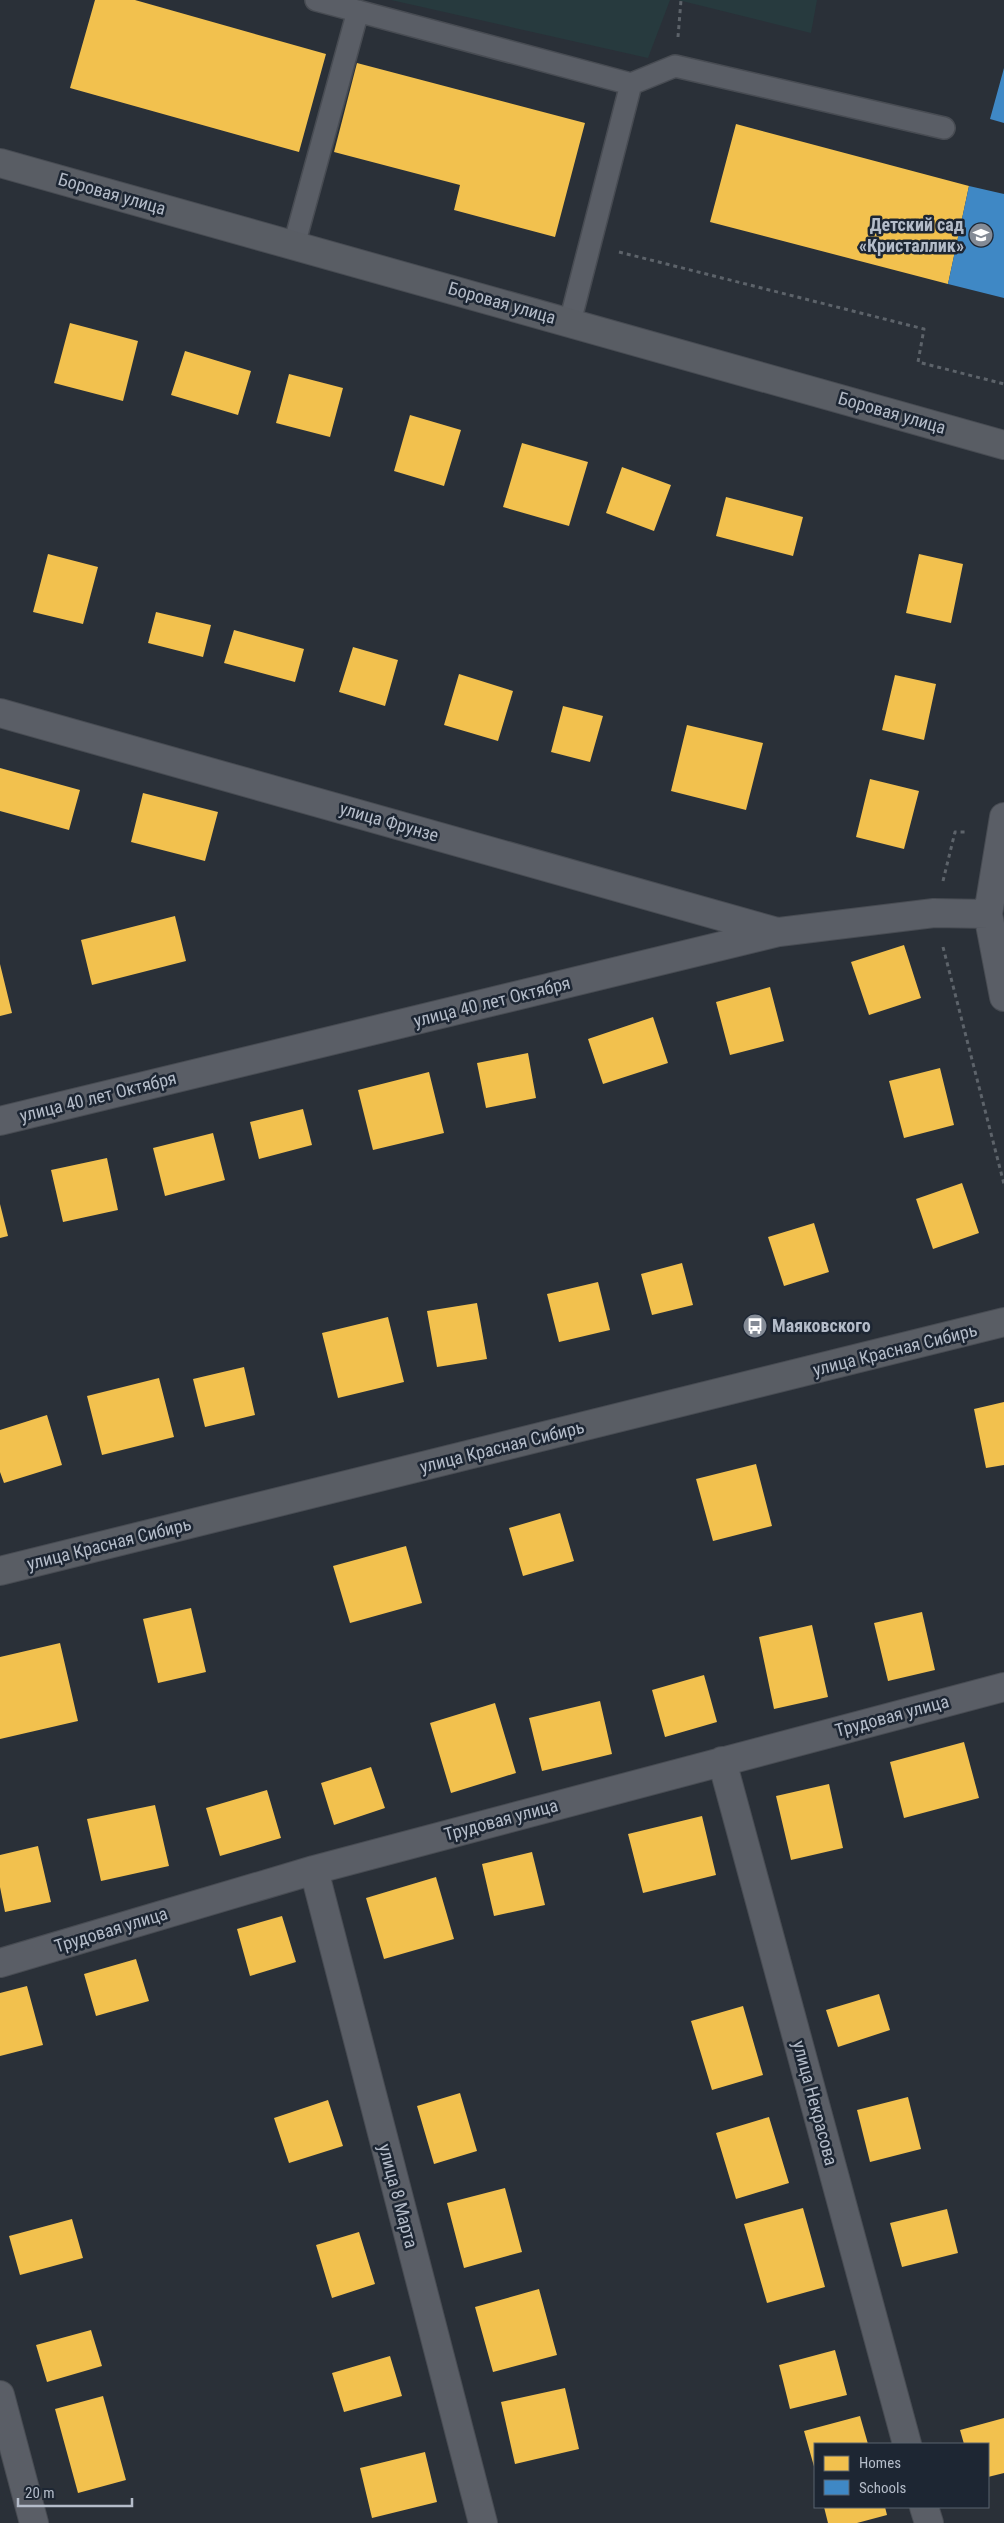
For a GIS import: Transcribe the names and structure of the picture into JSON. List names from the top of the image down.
{
  "streets": {
    "street": [
      "Боровая улица",
      "улица Фрунзе",
      "улица 40 лет Октября",
      "улица Красная Сибирь",
      "Трудовая улица",
      "улица Некрасова",
      "улица 8 Марта"
    ]
  },
  "crossings": [
    ["улица Фрунзе", "улица 40 лет Октября"],
    ["Трудовая улица", "улица Некрасова"],
    ["Трудовая улица", "улица 8 Марта"]
  ],
  "places": {
    "school or university": ["Детский сад «Кристаллик»"],
    "bus stop": ["Маяковского"]
  },
  "legend": ["Homes", "Schools"],
  "scale_bar": "20 m"
}
